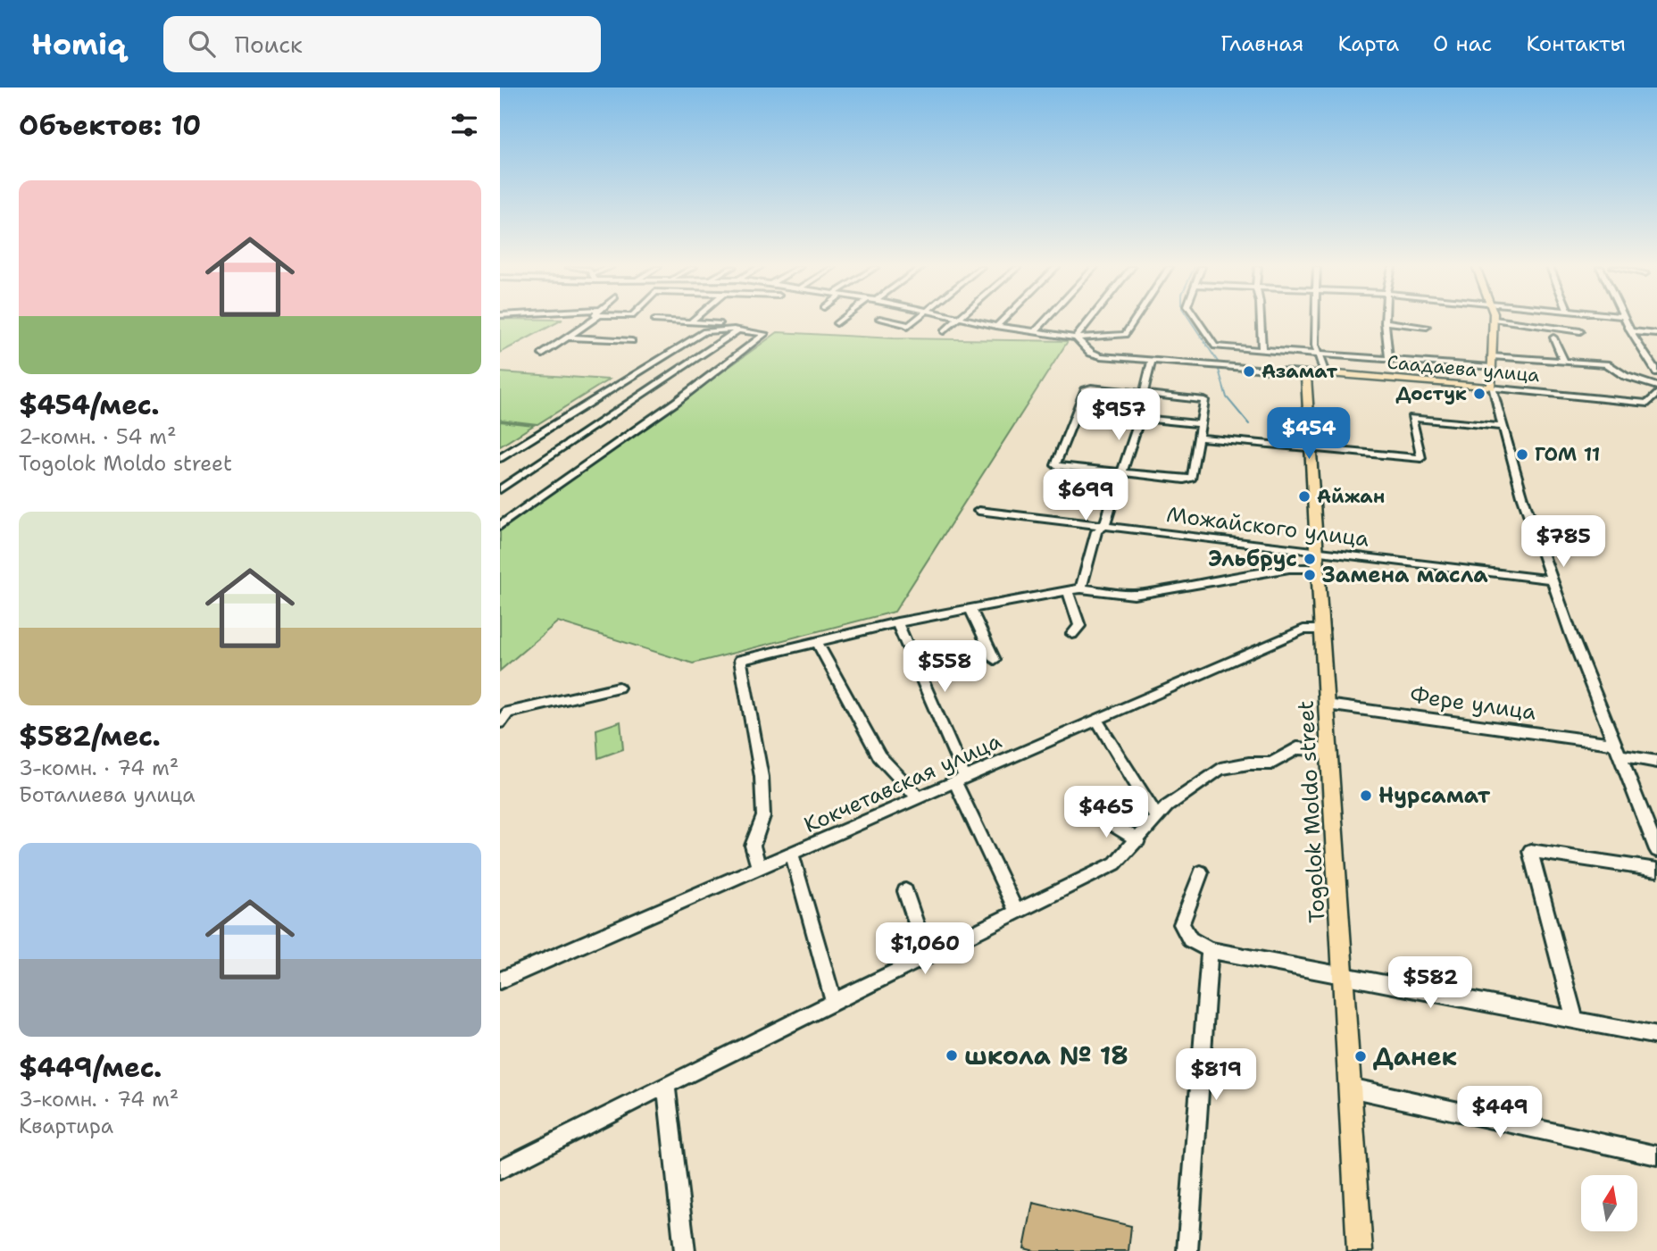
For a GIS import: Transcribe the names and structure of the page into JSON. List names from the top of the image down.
{
  "streets": {
    "main road": ["Саадаева улица", "Togolok Moldo street"],
    "street": ["Можайского улица", "Фере улица", "Кокчетавская улица"]
  },
  "crossings": [
    ["Саадаева улица", "Togolok Moldo street"],
    ["Можайского улица", "Togolok Moldo street"],
    ["Фере улица", "Togolok Moldo street"],
    ["Кокчетавская улица", "Togolok Moldo street"]
  ],
  "places": [
    "Азамат",
    "Достук",
    "ГОМ 11",
    "Айжан",
    "Эльбрус",
    "Замена масла",
    "Нурсамат",
    "школа № 18",
    "Данек"
  ],
  "north": "top",
  "page": {
    "header": "Homiq",
    "search": "Поиск",
    "nav": [
      "Главная",
      "Карта",
      "О нас",
      "Контакты"
    ],
    "heading": "Объектов: 10",
    "list": [
      {
        "name": "$454/мес.",
        "note": "2-комн. · 54 m² · Togolok Moldo street"
      },
      {
        "name": "$582/мес.",
        "note": "3-комн. · 74 m² · Боталиева улица"
      },
      {
        "name": "$449/мес.",
        "note": "3-комн. · 74 m² · Квартира"
      }
    ],
    "price": [
      "$957",
      "$454",
      "$699",
      "$785",
      "$558",
      "$465",
      "$1,060",
      "$582",
      "$819",
      "$449"
    ]
  }
}
